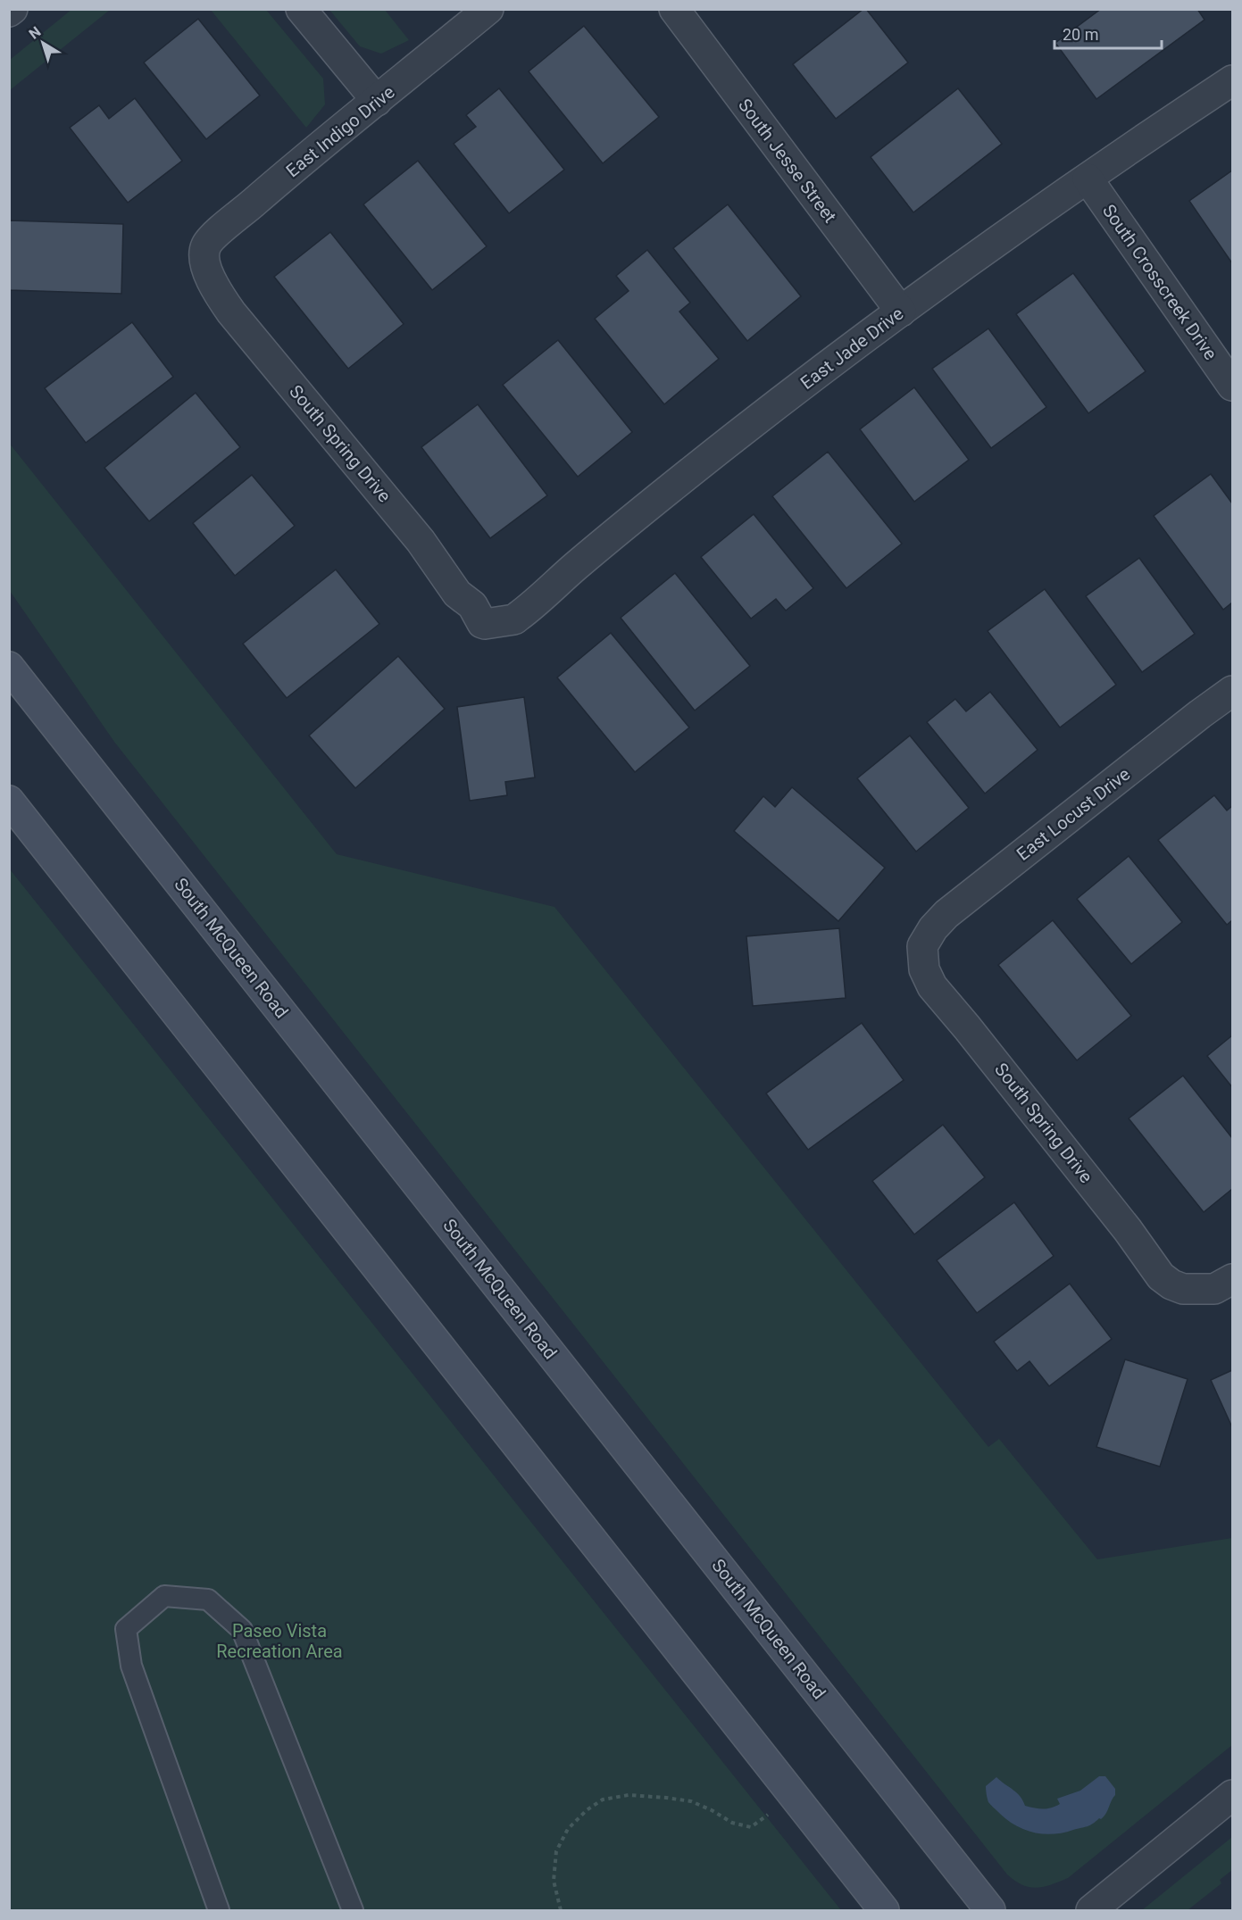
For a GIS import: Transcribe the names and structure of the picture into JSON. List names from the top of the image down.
{
  "streets": {
    "main road": ["South McQueen Road"],
    "street": [
      "East Indigo Drive",
      "South Jesse Street",
      "South Crosscreek Drive",
      "East Jade Drive",
      "South Spring Drive",
      "East Locust Drive"
    ]
  },
  "crossings": [
    ["East Indigo Drive", "South Spring Drive"],
    ["South Jesse Street", "East Jade Drive"],
    ["South Crosscreek Drive", "East Jade Drive"],
    ["East Jade Drive", "South Spring Drive"],
    ["South Spring Drive", "East Locust Drive"]
  ],
  "parks": ["Paseo Vista Recreation Area"],
  "scale_bar": "20 m",
  "north": "top left"
}
